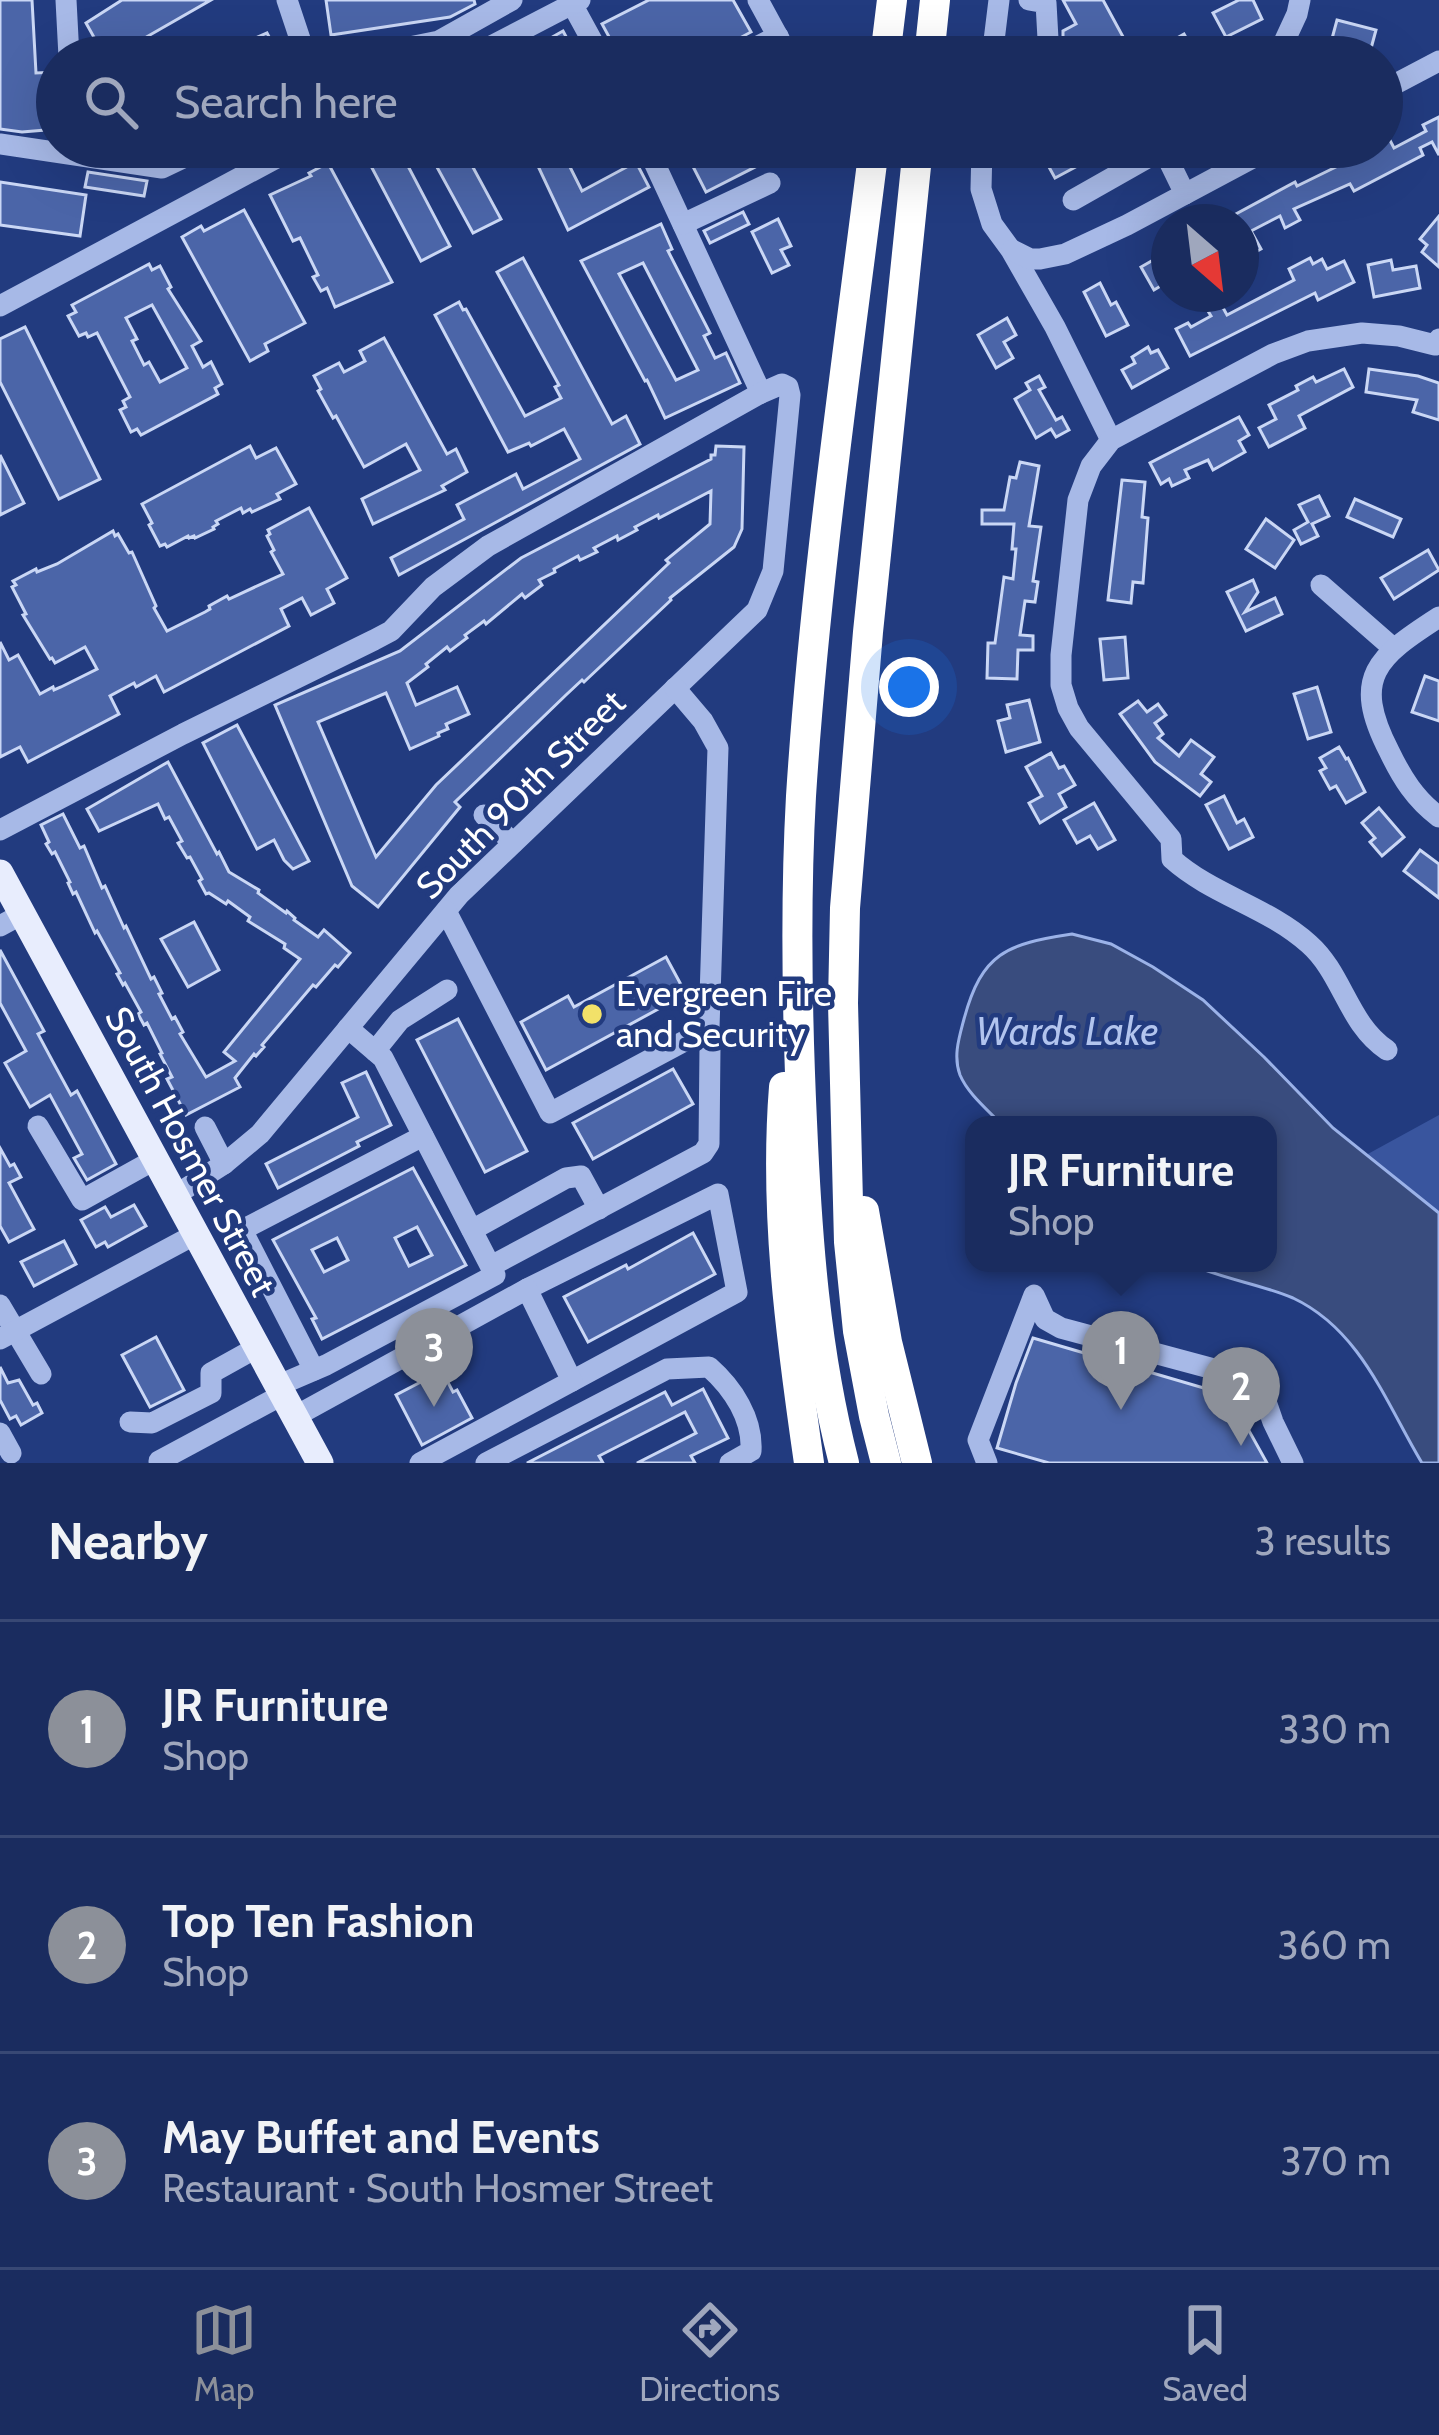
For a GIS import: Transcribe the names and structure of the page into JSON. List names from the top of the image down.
{
  "streets": {
    "main road": ["South Hosmer Street"],
    "street": ["South 90th Street"]
  },
  "crossings": [
    ["South 90th Street", "South Hosmer Street"]
  ],
  "water": ["Wards Lake"],
  "places": ["Evergreen Fire and Security"],
  "north": "bottom right",
  "page": {
    "search": "Search here",
    "popup": ["JR Furniture", "Shop"],
    "pins": ["3", "1", "2"],
    "heading": ["Nearby", "3 results"],
    "list": [
      {
        "mark": "1",
        "name": "JR Furniture",
        "note": "Shop",
        "value": "330 m"
      },
      {
        "mark": "2",
        "name": "Top Ten Fashion",
        "note": "Shop",
        "value": "360 m"
      },
      {
        "mark": "3",
        "name": "May Buffet and Events",
        "note": "Restaurant · South Hosmer Street",
        "value": "370 m"
      }
    ],
    "nav": ["Map", "Directions", "Saved"]
  }
}
